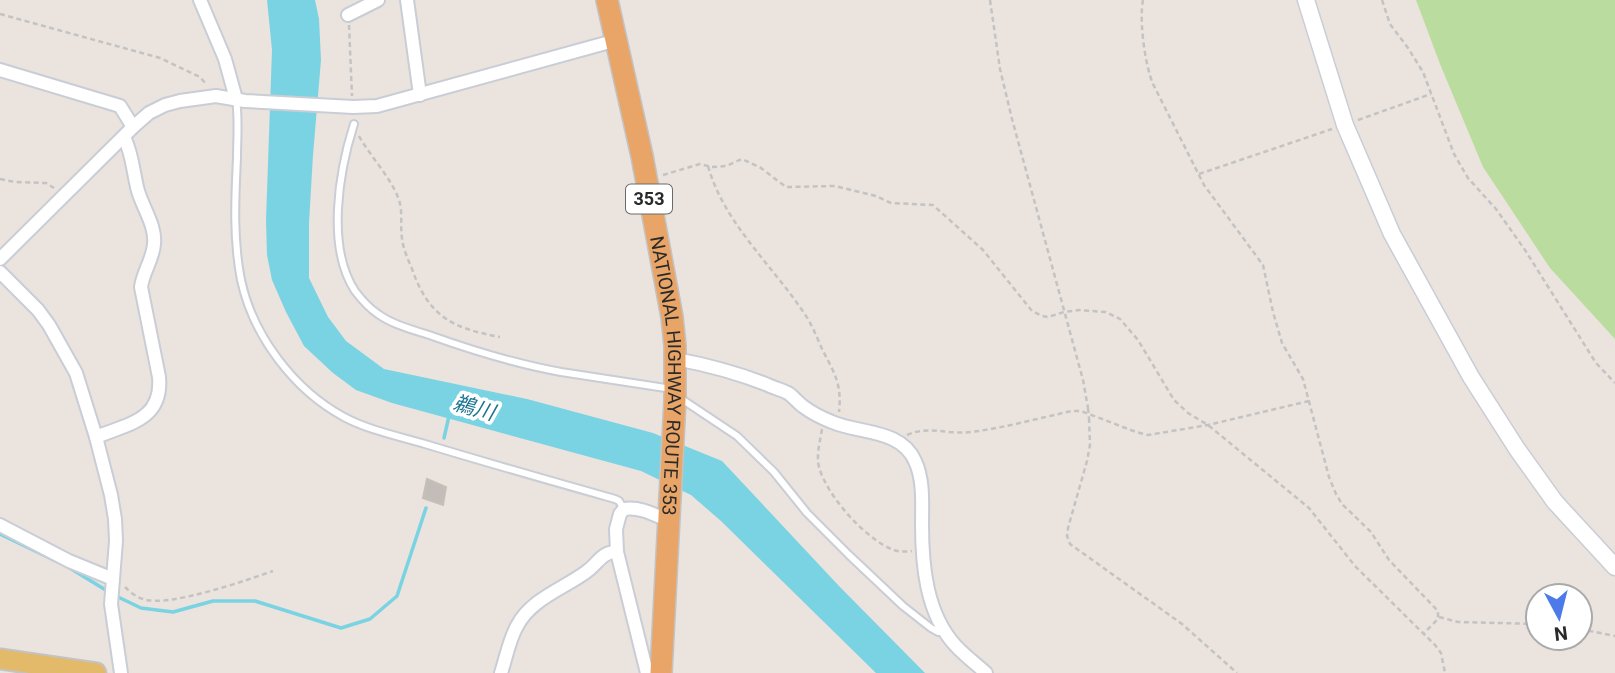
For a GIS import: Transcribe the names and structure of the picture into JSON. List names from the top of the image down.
{
  "streets": {
    "highway": ["353", "NATIONAL HIGHWAY ROUTE 353"]
  },
  "water": ["鵜川"],
  "north": "bottom"
}
